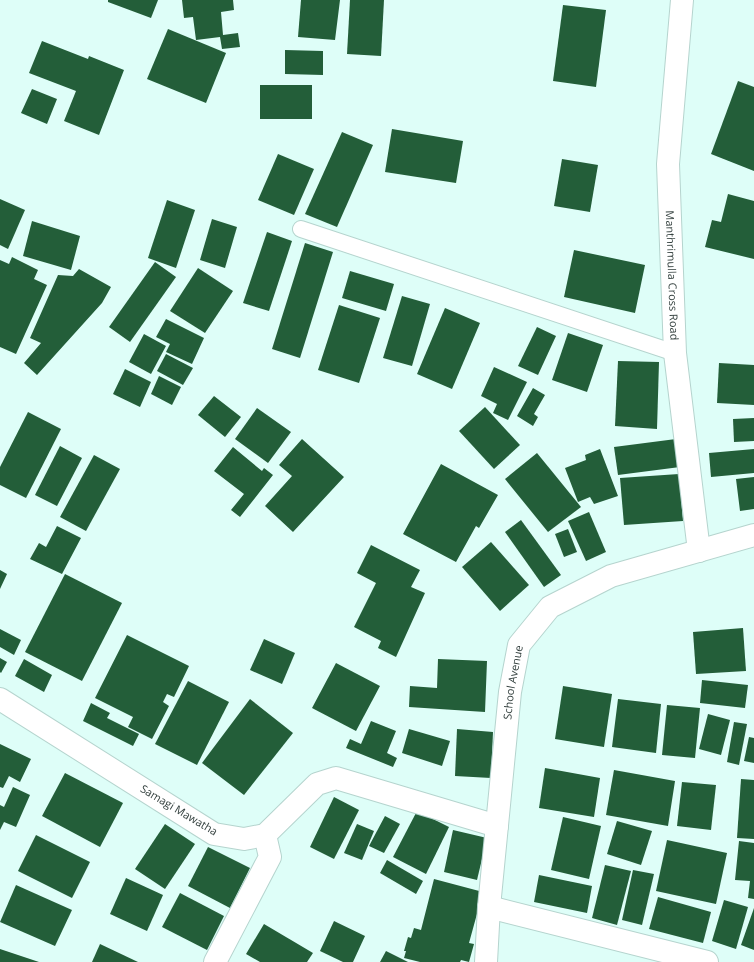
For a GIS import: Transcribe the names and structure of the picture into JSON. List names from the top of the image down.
{
  "streets": {
    "street": ["Manthrimulla Cross Road", "School Avenue", "Samagi Mawatha"]
  },
  "crossings": [
    ["Manthrimulla Cross Road", "School Avenue"]
  ]
}
